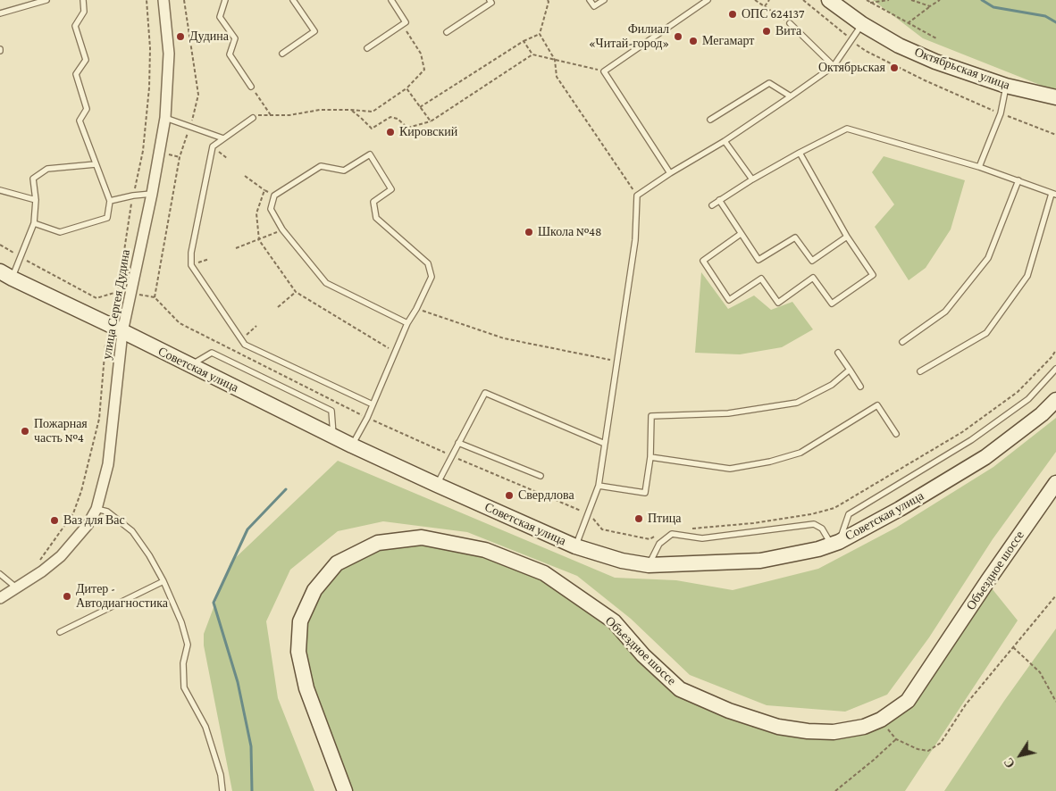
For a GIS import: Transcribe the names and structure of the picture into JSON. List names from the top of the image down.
{
  "streets": {
    "street": [
      "Октябрьская улица",
      "улица Сергея Дудина",
      "Советская улица",
      "Объездное шоссе"
    ]
  },
  "crossings": [
    ["улица Сергея Дудина", "Советская улица"]
  ],
  "places": [
    "ОПС 624137",
    "Вита",
    "Дудина",
    "Филиал «Читай-город»",
    "Мегамарт",
    "Октябрьская",
    "Кировский",
    "Школа №48",
    "Пожарная часть №4",
    "Свердлова",
    "Птица",
    "Ваз для Вас",
    "Дитер - Автодиагностика"
  ],
  "north": "bottom left"
}
